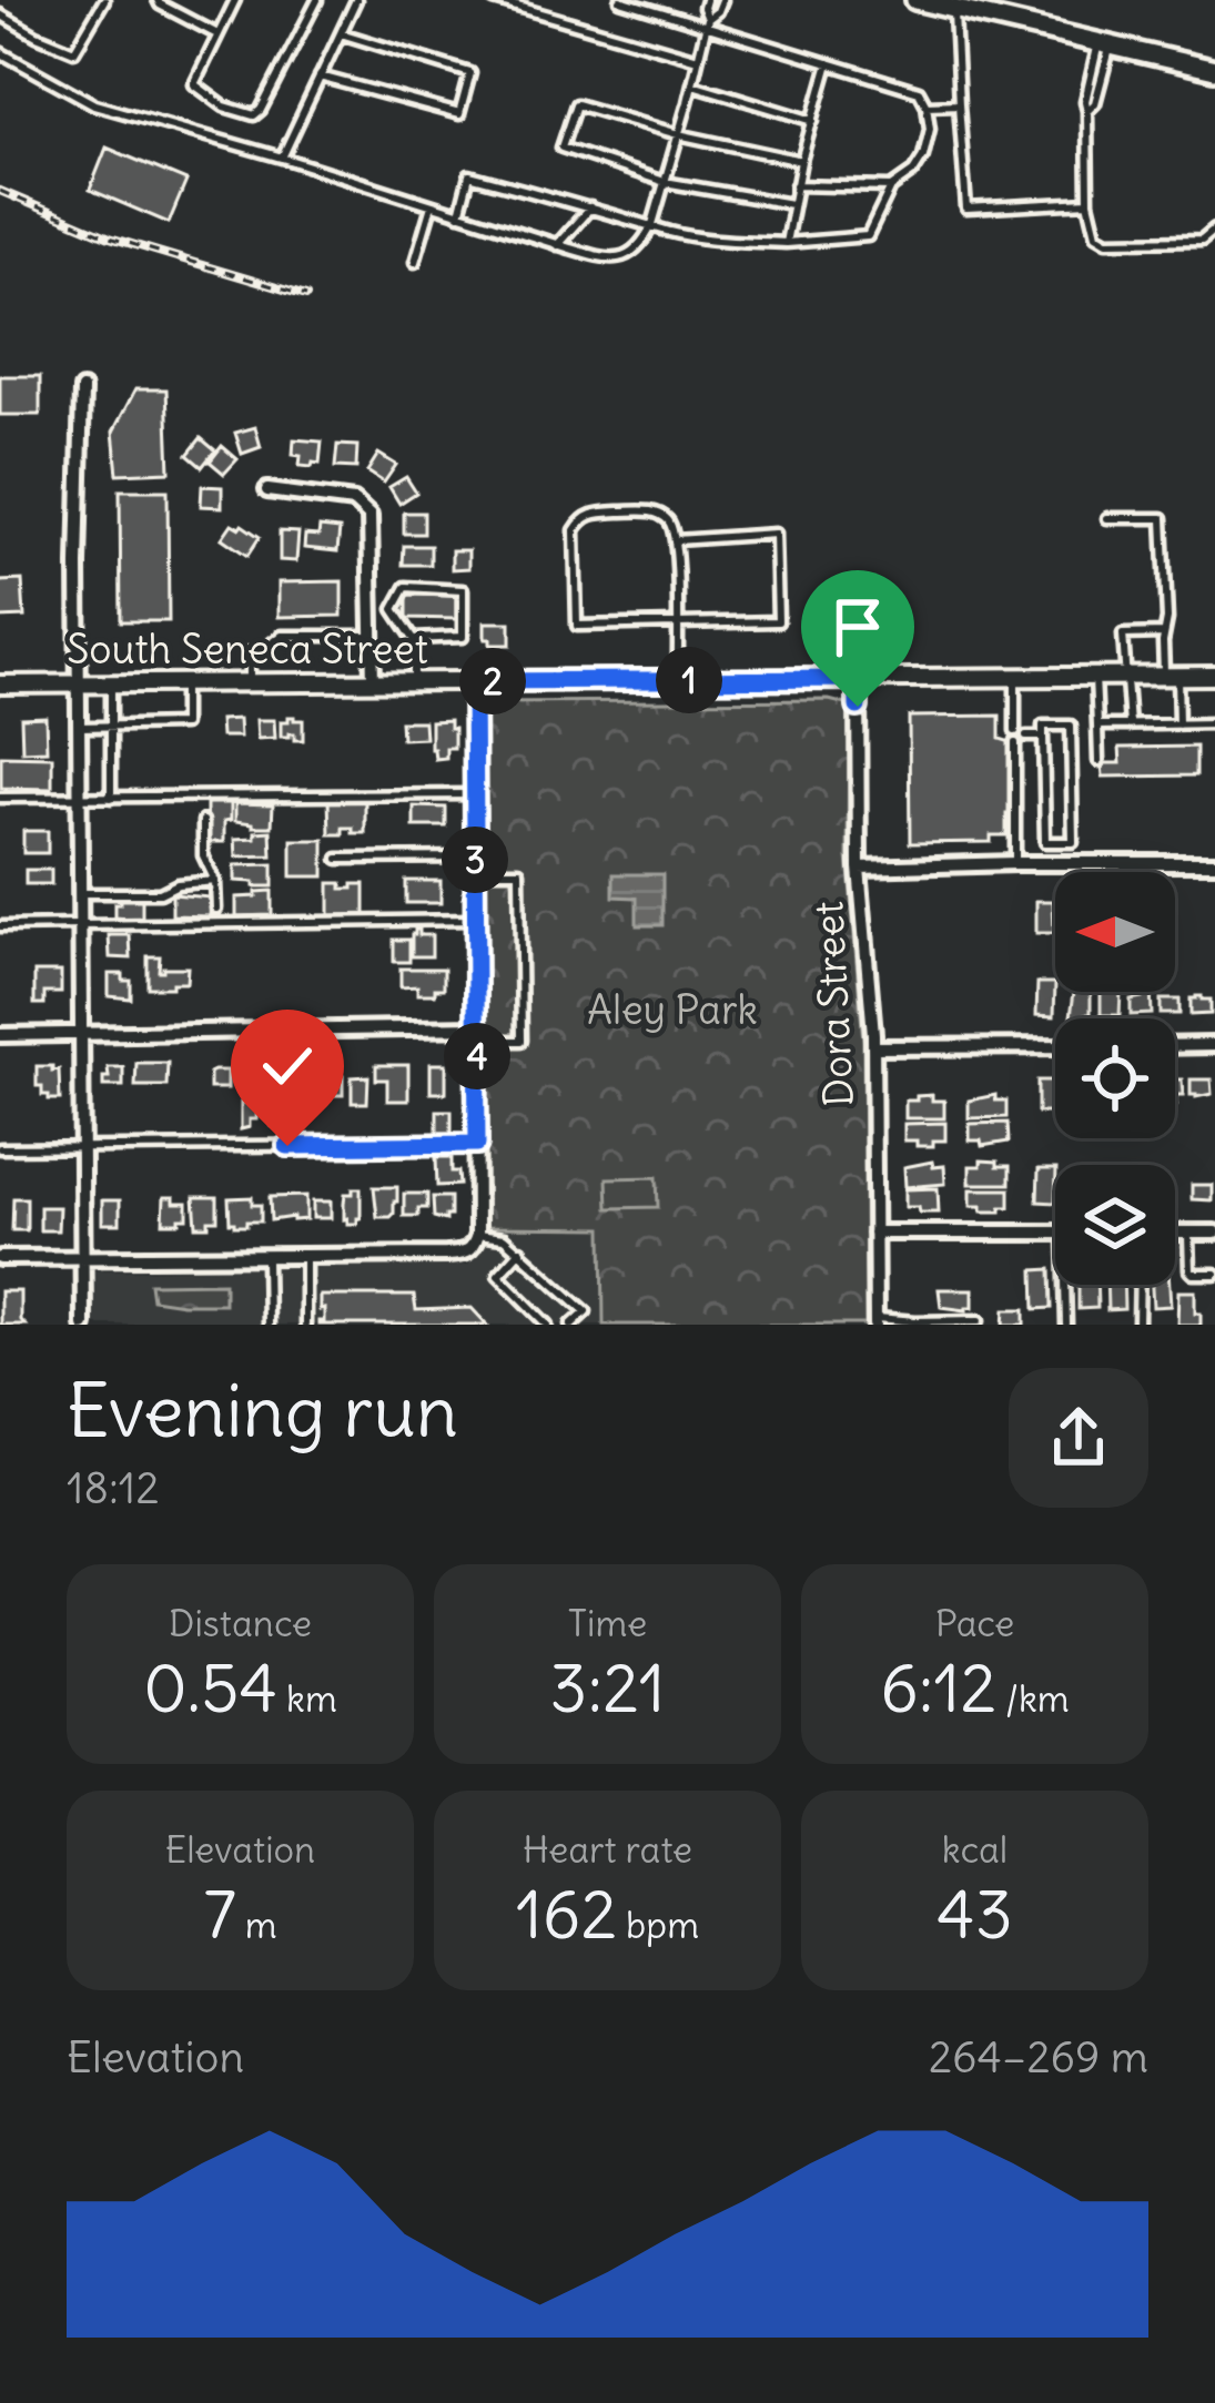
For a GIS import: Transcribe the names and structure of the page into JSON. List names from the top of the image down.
{
  "streets": {
    "street": ["South Seneca Street", "Dora Street"]
  },
  "crossings": [
    ["South Seneca Street", "Dora Street"]
  ],
  "parks": ["Aley Park"],
  "north": "left",
  "page": {
    "pins": [
      "1",
      "2",
      "3",
      "4"
    ],
    "heading": ["Evening run", "18:12"],
    "stats": [
      ["Distance", "0.54 km"],
      ["Time", "3:21"],
      ["Pace", "6:12 /km"],
      ["Elevation", "7 m"],
      ["Heart rate", "162 bpm"],
      ["kcal", "43"]
    ],
    "chart": ["Elevation", "264–269 m"]
  }
}
